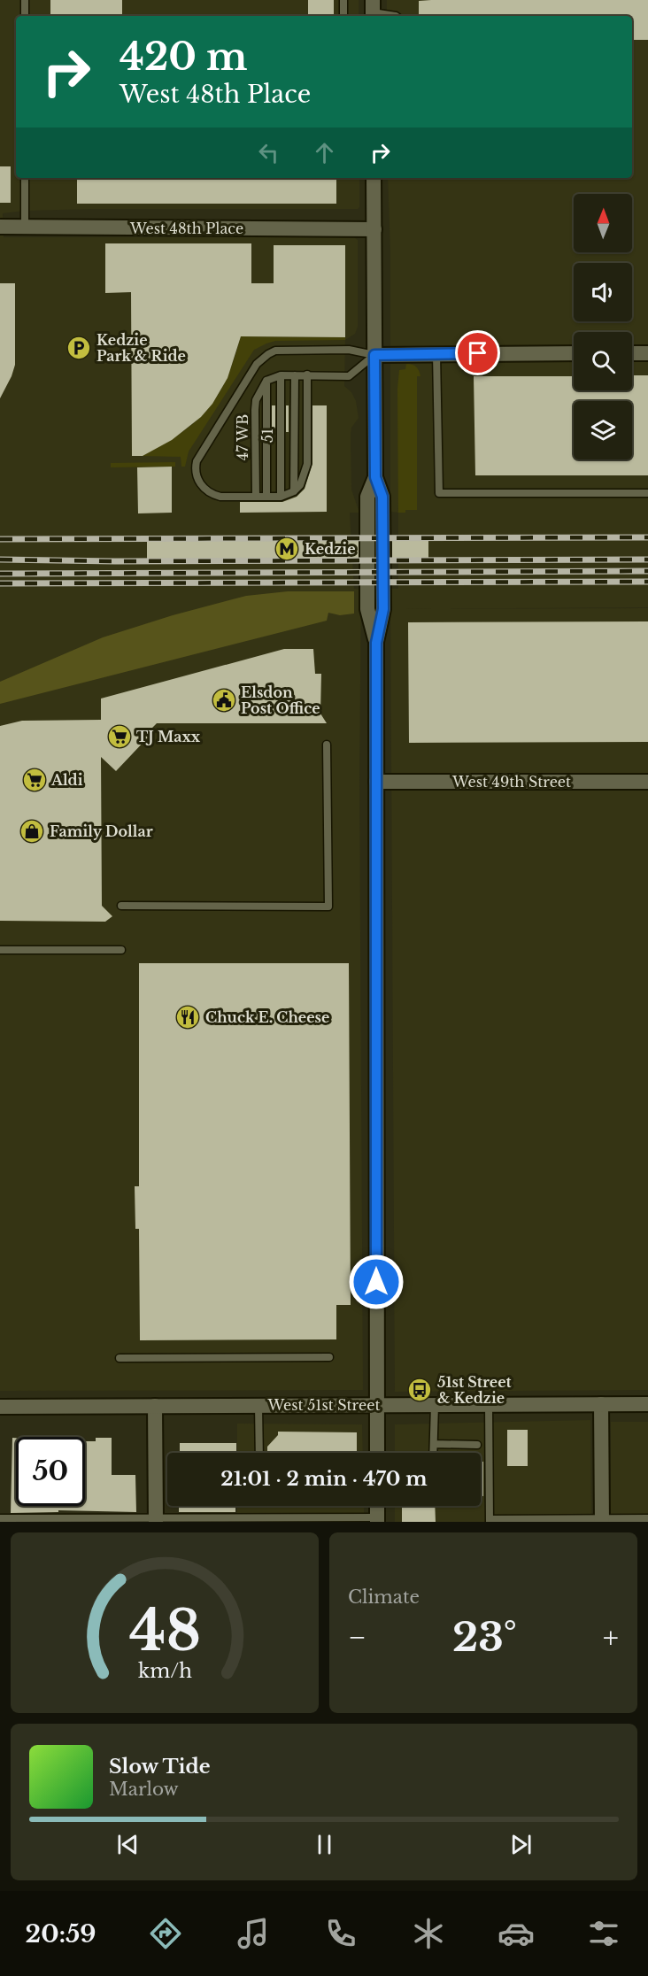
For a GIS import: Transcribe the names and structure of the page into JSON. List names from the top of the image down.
{
  "streets": {
    "street": ["West 48th Place", "West 49th Street", "West 51st Street"],
    "lane": ["51", "47 WB"]
  },
  "places": {
    "parking": ["Kedzie Park & Ride"],
    "metro station": ["Kedzie"],
    "public building": ["Elsdon Post Office"],
    "supermarket": ["TJ Maxx", "Aldi"],
    "shop": ["Family Dollar"],
    "restaurant": ["Chuck E. Cheese"],
    "bus stop": ["51st Street & Kedzie"]
  },
  "north": "top",
  "page": {
    "turn": ["420 m", "West 48th Place"],
    "limit": "50",
    "trip": "21:01 · 2 min · 470 m",
    "tile": "Climate",
    "heat": ["−", "23°", "+"],
    "song": ["Slow Tide", "Marlow"],
    "tabs": "20:59",
    "gauge": ["48", "km/h"]
  }
}
